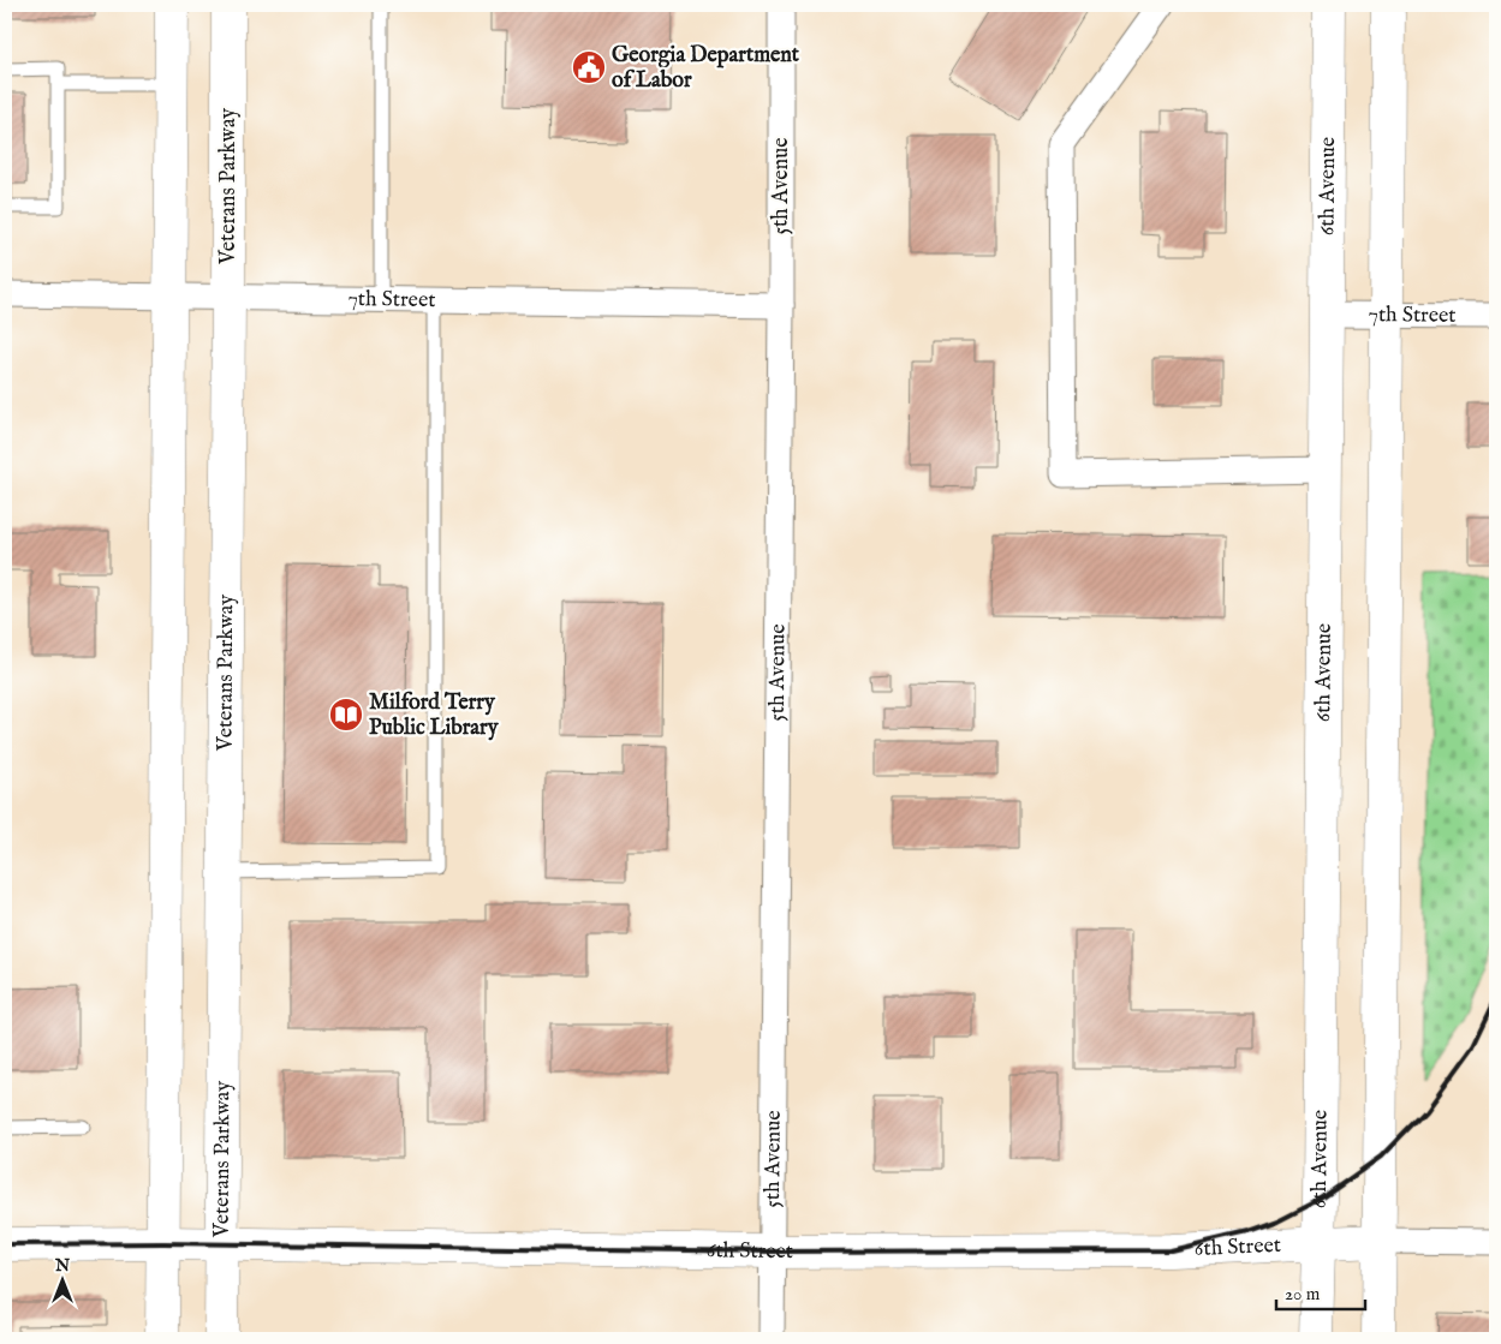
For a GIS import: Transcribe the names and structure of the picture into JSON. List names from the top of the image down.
{
  "streets": {
    "main road": ["Veterans Parkway", "6th Avenue", "6th Street"],
    "street": ["5th Avenue", "7th Street"]
  },
  "crossings": [
    ["Veterans Parkway", "7th Street"],
    ["Veterans Parkway", "6th Street"],
    ["5th Avenue", "7th Street"],
    ["5th Avenue", "6th Street"],
    ["6th Avenue", "7th Street"],
    ["6th Avenue", "6th Street"]
  ],
  "places": {
    "public building": ["Georgia Department of Labor"],
    "library": ["Milford Terry Public Library"]
  },
  "scale_bar": "20 m",
  "north": "top"
}
